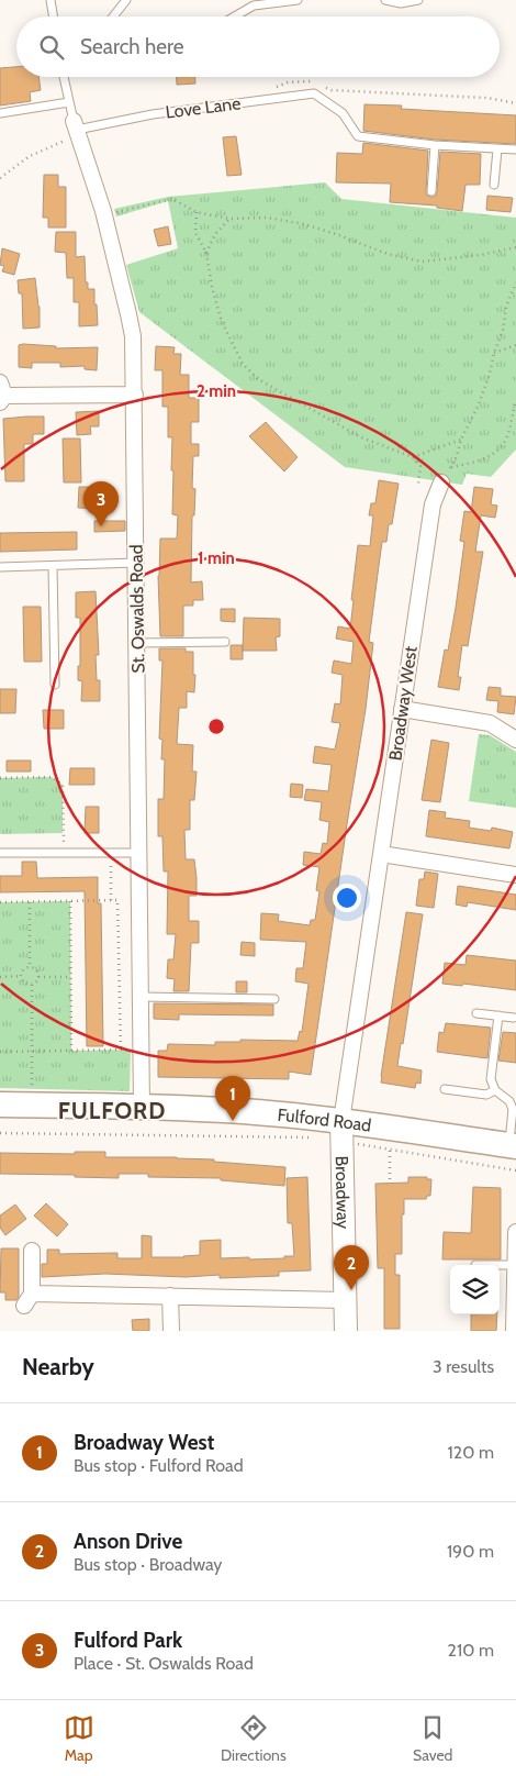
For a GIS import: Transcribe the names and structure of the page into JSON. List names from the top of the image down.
{
  "streets": {
    "main road": ["Fulford Road"],
    "street": ["St. Oswalds Road", "Broadway West", "Broadway"],
    "lane": ["Love Lane"]
  },
  "crossings": [
    ["Love Lane", "St. Oswalds Road"],
    ["St. Oswalds Road", "Fulford Road"],
    ["Broadway West", "Fulford Road"],
    ["Broadway West", "Broadway"],
    ["Fulford Road", "Broadway"]
  ],
  "districts": ["FULFORD"],
  "page": {
    "search": "Search here",
    "pins": ["3", "1", "2"],
    "heading": ["Nearby", "3 results"],
    "list": [
      {
        "mark": "1",
        "name": "Broadway West",
        "note": "Bus stop · Fulford Road",
        "value": "120 m"
      },
      {
        "mark": "2",
        "name": "Anson Drive",
        "note": "Bus stop · Broadway",
        "value": "190 m"
      },
      {
        "mark": "3",
        "name": "Fulford Park",
        "note": "Place · St. Oswalds Road",
        "value": "210 m"
      }
    ],
    "nav": ["Map", "Directions", "Saved"]
  },
  "rings": ["2 min", "1 min"]
}
